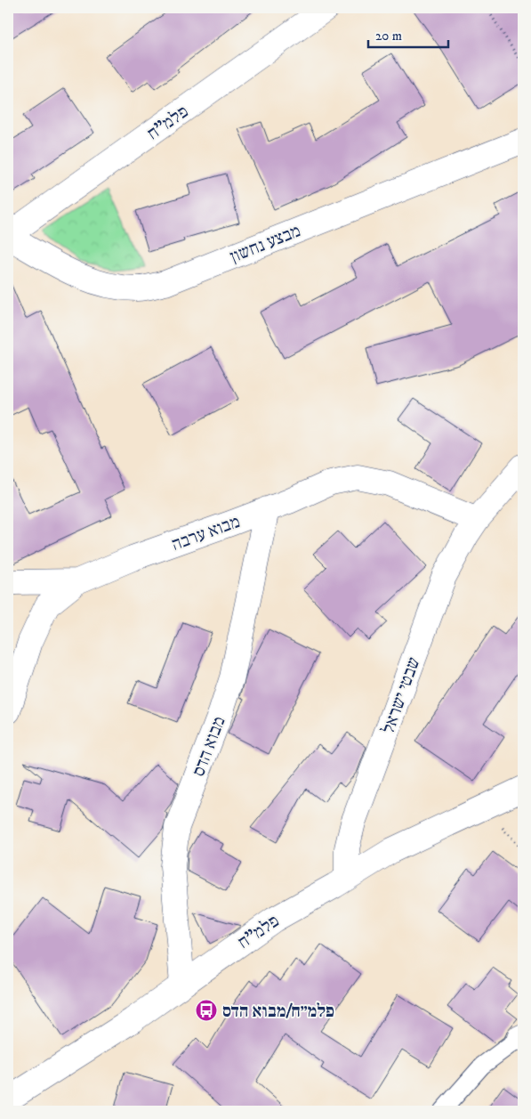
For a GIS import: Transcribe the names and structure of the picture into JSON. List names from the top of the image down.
{
  "streets": {
    "street": [
      "פלמ\"ח",
      "מבצע נחשון",
      "מבוא ערבה",
      "שבטי ישראל",
      "מבוא הדס"
    ]
  },
  "crossings": [
    ["פלמ\"ח", "מבצע נחשון"],
    ["פלמ\"ח", "שבטי ישראל"],
    ["פלמ\"ח", "מבוא הדס"],
    ["מבוא ערבה", "שבטי ישראל"],
    ["מבוא ערבה", "מבוא הדס"]
  ],
  "places": {
    "bus stop": ["פלמ״ח/מבוא הדס"]
  },
  "scale_bar": "20 m"
}
